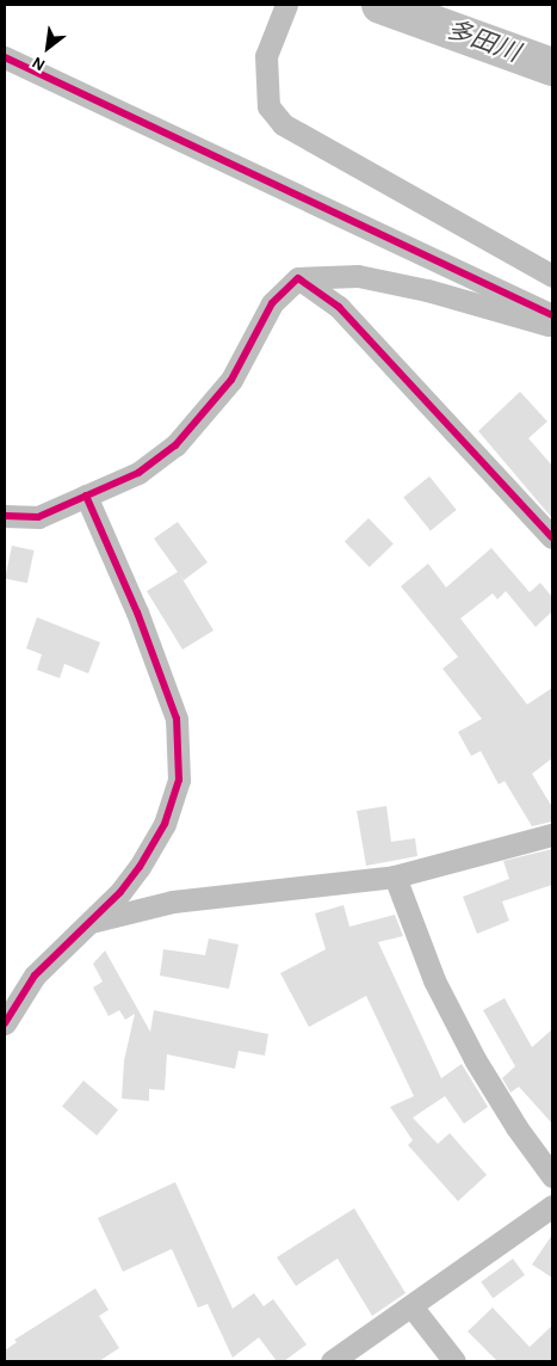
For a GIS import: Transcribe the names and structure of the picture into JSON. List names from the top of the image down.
{
  "water": ["多田川"],
  "north": "bottom left"
}
